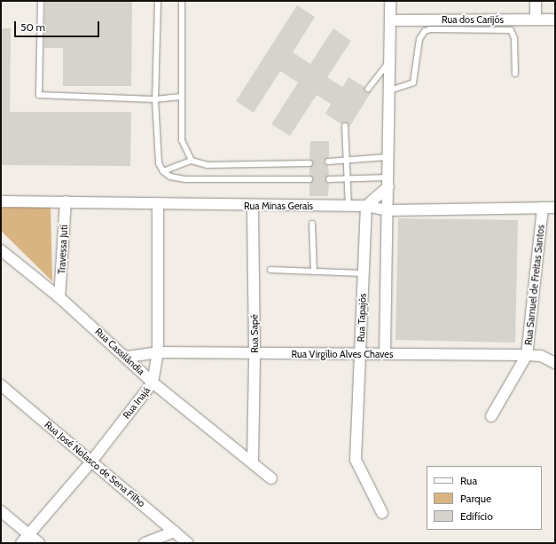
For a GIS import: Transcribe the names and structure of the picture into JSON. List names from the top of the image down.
{
  "streets": {
    "street": [
      "Rua dos Carijós",
      "Rua Minas Gerais",
      "Travessa Jutí",
      "Rua Samuel de Freitas Santos",
      "Rua Tapajós",
      "Rua Sapé",
      "Rua Cassilândia",
      "Rua Virgílio Alves Chaves",
      "Rua Inajá",
      "Rua José Nolasco de Sena Filho"
    ]
  },
  "crossings": [
    ["Rua Minas Gerais", "Travessa Jutí"],
    ["Rua Minas Gerais", "Rua Samuel de Freitas Santos"],
    ["Rua Minas Gerais", "Rua Tapajós"],
    ["Rua Minas Gerais", "Rua Sapé"],
    ["Rua Minas Gerais", "Rua Inajá"],
    ["Travessa Jutí", "Rua Cassilândia"],
    ["Rua Samuel de Freitas Santos", "Rua Virgílio Alves Chaves"],
    ["Rua Tapajós", "Rua Virgílio Alves Chaves"],
    ["Rua Sapé", "Rua Cassilândia"],
    ["Rua Sapé", "Rua Virgílio Alves Chaves"],
    ["Rua Cassilândia", "Rua Virgílio Alves Chaves"],
    ["Rua Cassilândia", "Rua Inajá"],
    ["Rua Virgílio Alves Chaves", "Rua Inajá"],
    ["Rua Inajá", "Rua José Nolasco de Sena Filho"]
  ],
  "legend": ["Rua", "Parque", "Edifício"],
  "scale_bar": "50 m"
}
